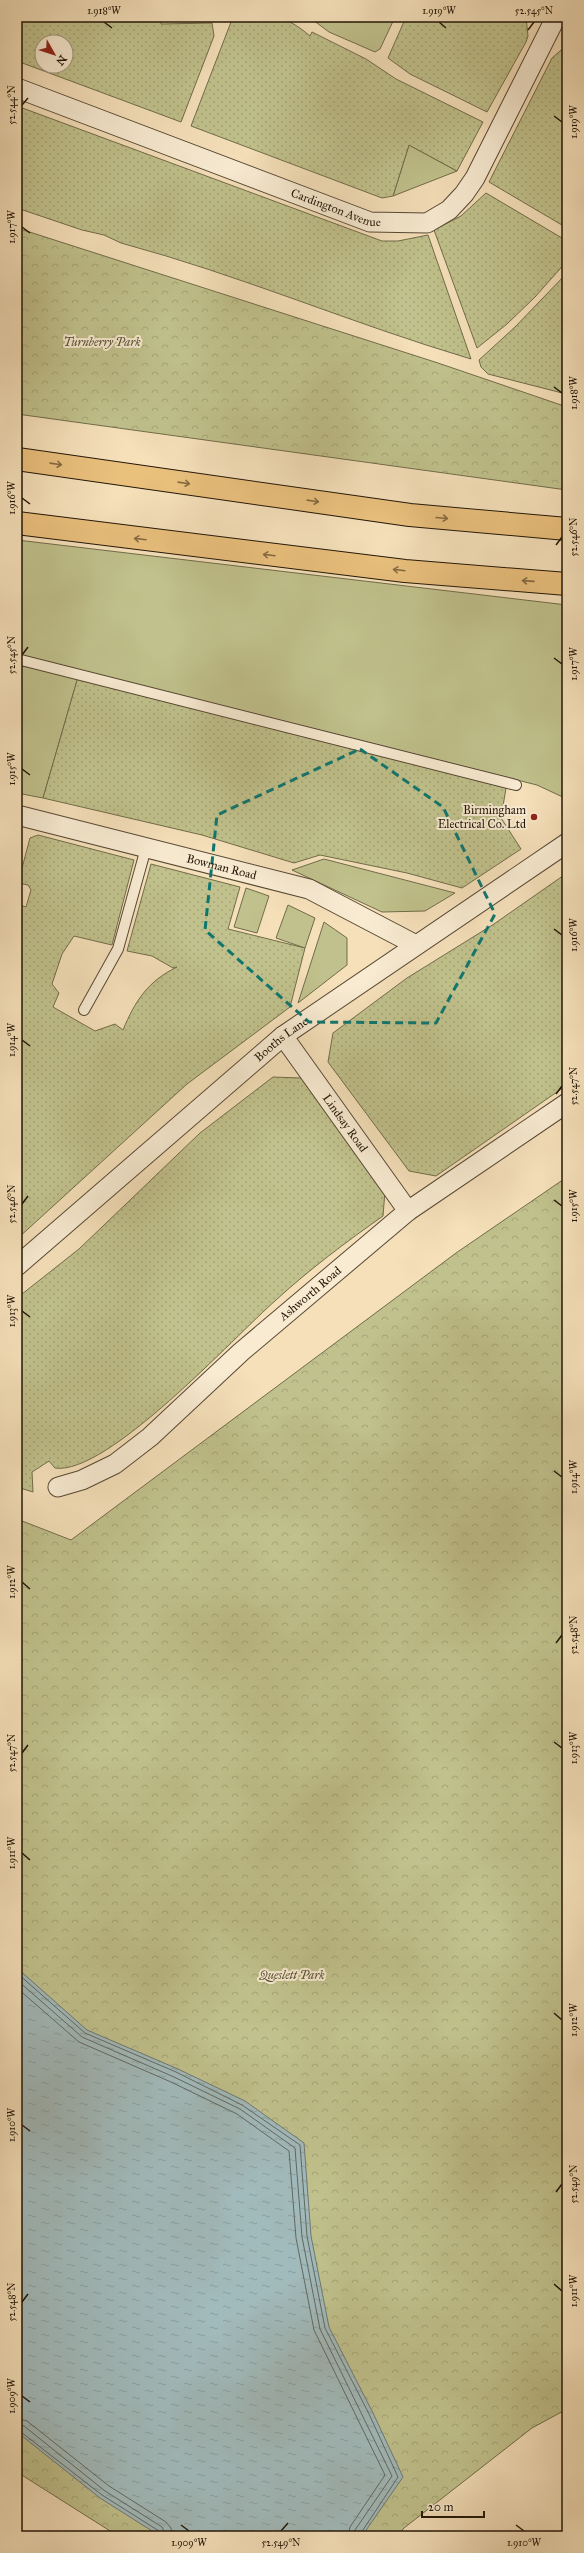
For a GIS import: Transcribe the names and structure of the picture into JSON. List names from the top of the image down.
{
  "streets": {
    "street": [
      "Cardington Avenue",
      "Bowman Road",
      "Booths Lane",
      "Lindsay Road",
      "Ashworth Road"
    ]
  },
  "crossings": [
    ["Bowman Road", "Booths Lane"],
    ["Booths Lane", "Lindsay Road"],
    ["Lindsay Road", "Ashworth Road"]
  ],
  "parks": ["Turnberry Park", "Queslett Park"],
  "places": ["Birmingham Electrical Co. Ltd"],
  "scale_bar": "20 m",
  "north": "bottom right",
  "coordinates": [
    "1.918°W",
    "1.919°W",
    "52.545°N",
    "52.544°N",
    "1.917°W",
    "1.916°W",
    "52.546°N",
    "1.915°W",
    "1.914°W",
    "52.547°N",
    "1.913°W",
    "1.912°W",
    "52.548°N",
    "1.911°W",
    "1.910°W",
    "52.549°N",
    "1.909°W"
  ]
}
